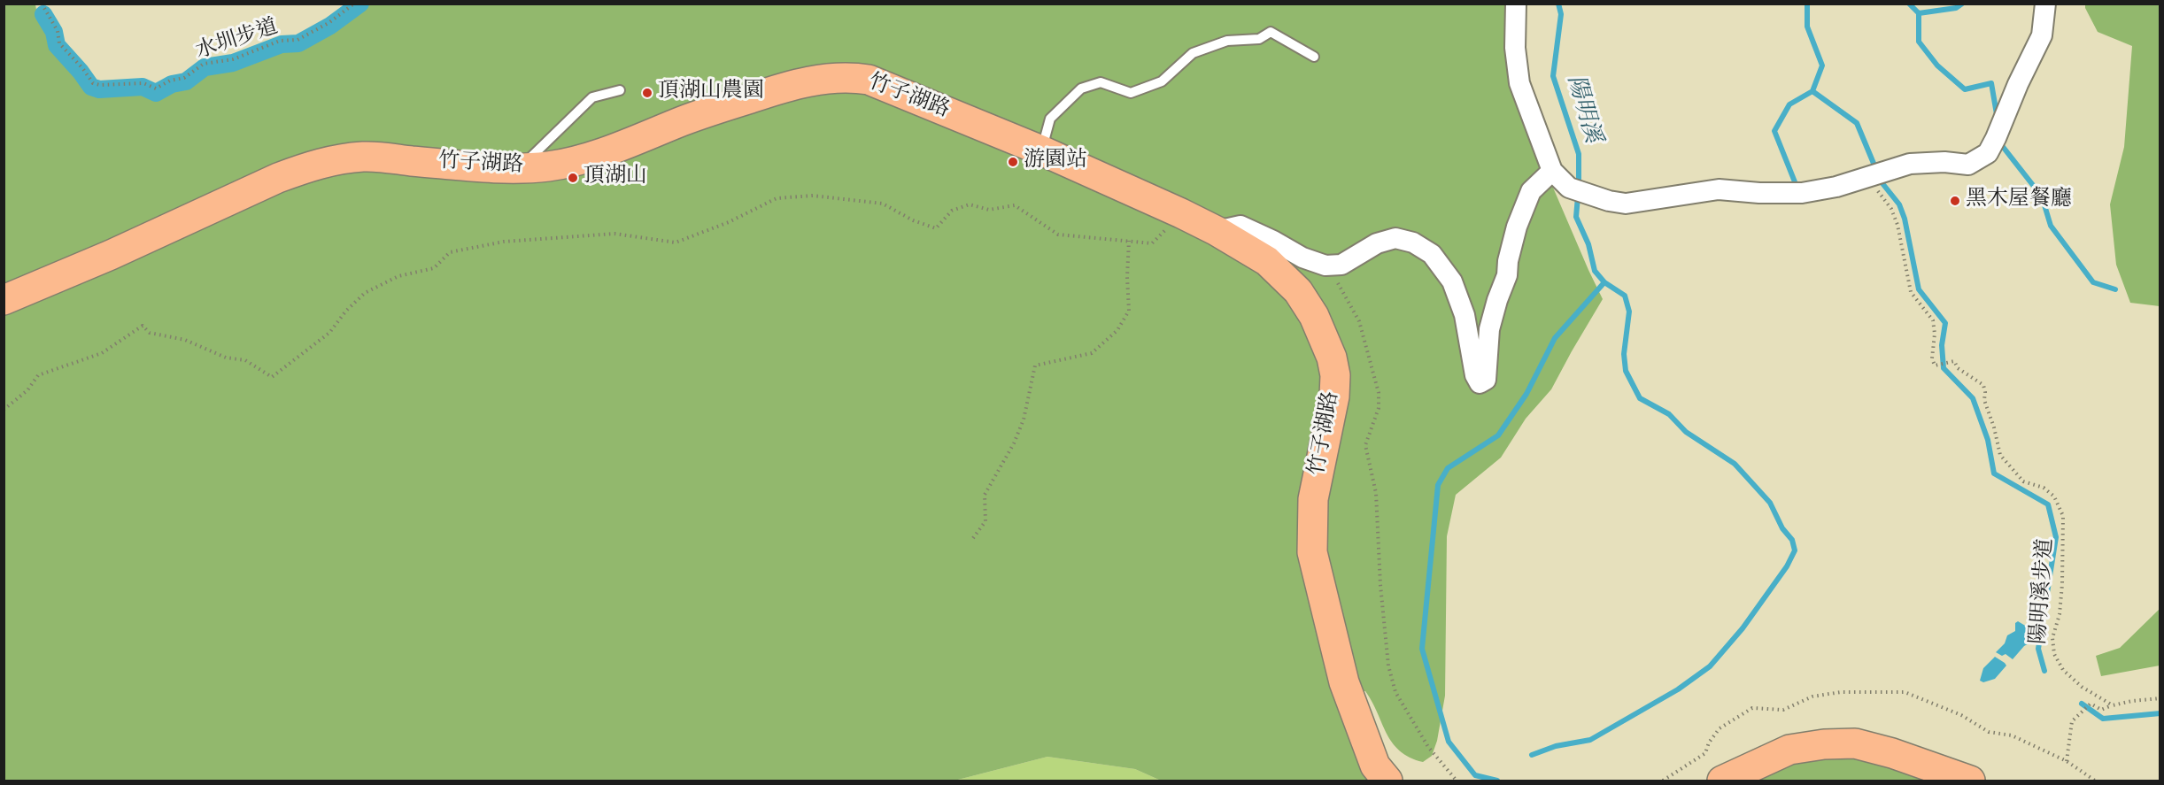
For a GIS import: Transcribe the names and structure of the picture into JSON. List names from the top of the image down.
{
  "streets": {
    "main road": ["竹子湖路"],
    "path": ["水圳步道", "陽明溪步道"]
  },
  "water": ["陽明溪"],
  "places": [
    "頂湖山農園",
    "游園站",
    "頂湖山",
    "黑木屋餐廳"
  ]
}
